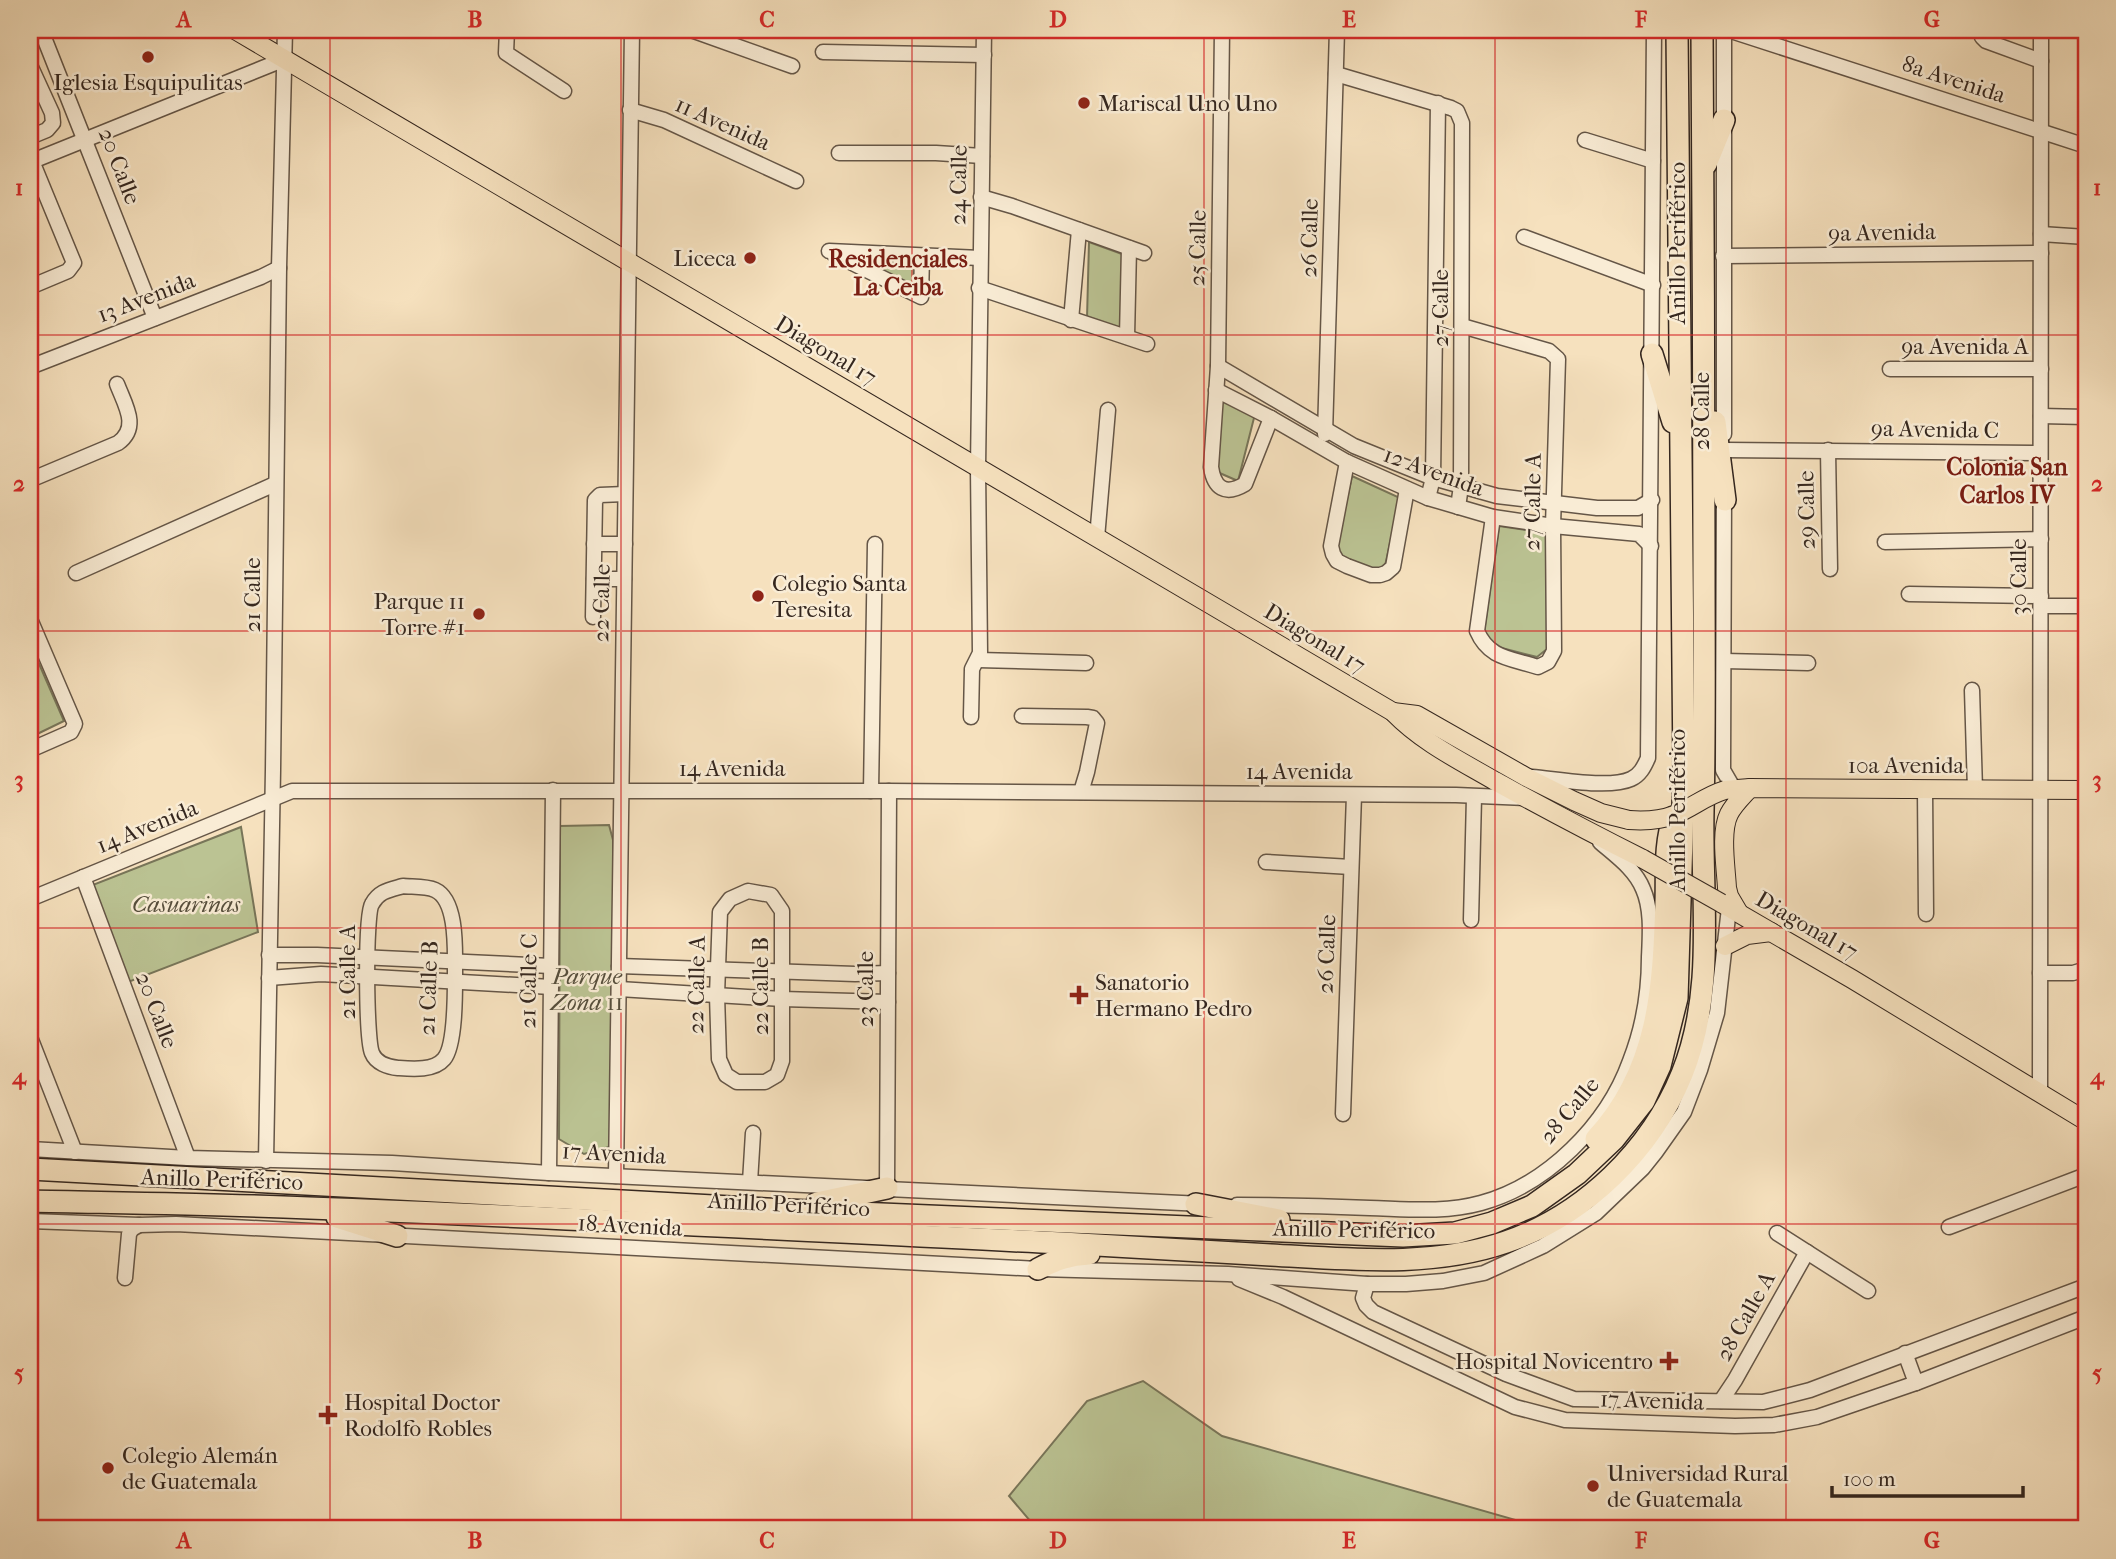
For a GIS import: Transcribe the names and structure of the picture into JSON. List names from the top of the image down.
{
  "streets": {
    "highway": ["Anillo Periférico"],
    "main road": ["Diagonal 17", "10a Avenida"],
    "street": [
      "8a Avenida",
      "11 Avenida",
      "20 Calle",
      "24 Calle",
      "9a Avenida",
      "26 Calle",
      "25 Calle",
      "13 Avenida",
      "27 Calle",
      "9a Avenida A",
      "28 Calle",
      "9a Avenida C",
      "12 Avenida",
      "27 Calle A",
      "29 Calle",
      "30 Calle",
      "21 Calle",
      "22 Calle",
      "14 Avenida",
      "21 Calle A",
      "21 Calle C",
      "22 Calle A",
      "22 Calle B",
      "21 Calle B",
      "23 Calle",
      "17 Avenida",
      "18 Avenida",
      "28 Calle A"
    ]
  },
  "crossings": [
    ["8a Avenida", "28 Calle"],
    ["8a Avenida", "30 Calle"],
    ["11 Avenida", "22 Calle"],
    ["20 Calle", "13 Avenida"],
    ["20 Calle", "14 Avenida"],
    ["20 Calle", "17 Avenida"],
    ["24 Calle", "Diagonal 17"],
    ["9a Avenida", "28 Calle"],
    ["9a Avenida", "30 Calle"],
    ["26 Calle", "12 Avenida"],
    ["26 Calle", "14 Avenida"],
    ["25 Calle", "12 Avenida"],
    ["13 Avenida", "21 Calle"],
    ["27 Calle", "12 Avenida"],
    ["27 Calle", "27 Calle A"],
    ["9a Avenida A", "30 Calle"],
    ["Diagonal 17", "28 Calle"],
    ["Diagonal 17", "30 Calle"],
    ["Diagonal 17", "21 Calle"],
    ["Diagonal 17", "22 Calle"],
    ["Diagonal 17", "10a Avenida"],
    ["Diagonal 17", "14 Avenida"],
    ["28 Calle", "10a Avenida"],
    ["28 Calle", "17 Avenida"],
    ["9a Avenida C", "29 Calle"],
    ["9a Avenida C", "30 Calle"],
    ["12 Avenida", "27 Calle A"],
    ["30 Calle", "10a Avenida"],
    ["21 Calle", "14 Avenida"],
    ["21 Calle", "17 Avenida"],
    ["22 Calle", "14 Avenida"],
    ["22 Calle", "17 Avenida"],
    ["14 Avenida", "21 Calle C"],
    ["14 Avenida", "23 Calle"],
    ["21 Calle A", "21 Calle B"],
    ["21 Calle C", "17 Avenida"],
    ["22 Calle A", "22 Calle B"],
    ["23 Calle", "17 Avenida"],
    ["17 Avenida", "18 Avenida"],
    ["17 Avenida", "28 Calle A"]
  ],
  "districts": ["Residenciales La Ceiba", "Colonia San Carlos IV"],
  "parks": ["Casuarinas", "Parque Zona 11"],
  "places": {
    "other": [
      "Iglesia Esquipulitas",
      "Mariscal Uno Uno",
      "Liceca",
      "Colegio Santa Teresita",
      "Parque 11 Torre #1",
      "Colegio Alemán de Guatemala",
      "Universidad Rural de Guatemala"
    ],
    "health": ["Sanatorio Hermano Pedro", "Hospital Novicentro", "Hospital Doctor Rodolfo Robles"]
  },
  "scale_bar": "100 m",
  "grid": {
    "columns": [
      "A",
      "B",
      "C",
      "D",
      "E",
      "F",
      "G"
    ],
    "rows": [
      "1",
      "2",
      "3",
      "4",
      "5"
    ]
  }
}
